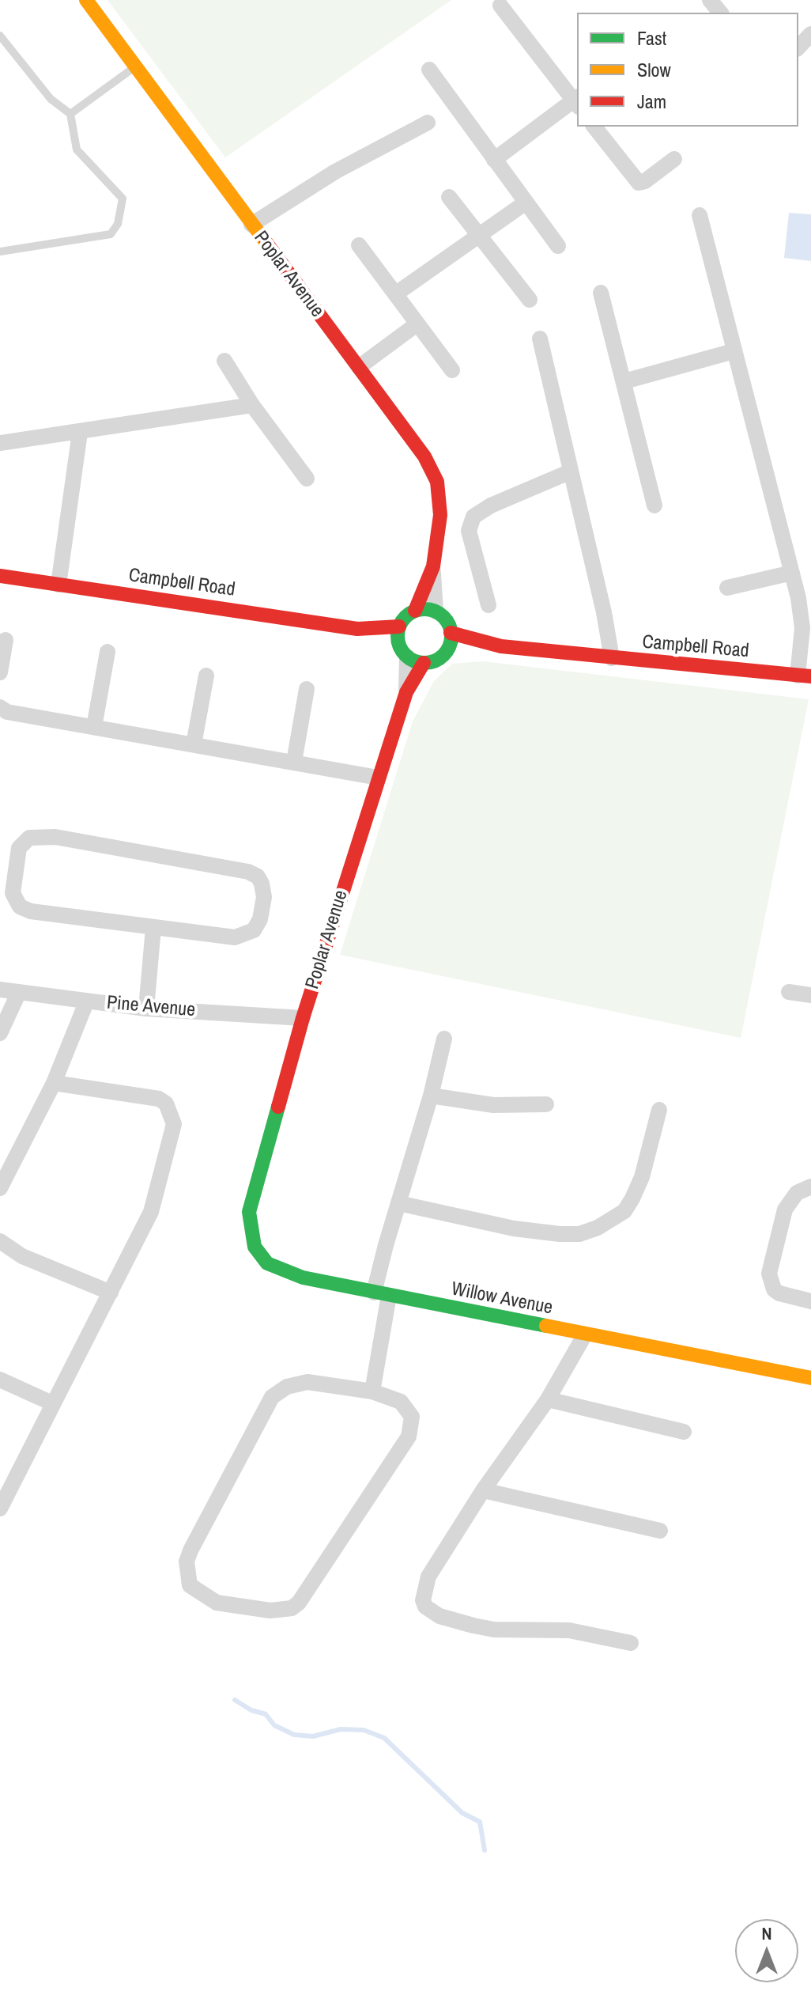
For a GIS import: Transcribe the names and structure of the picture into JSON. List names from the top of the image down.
{
  "streets": {
    "street": [
      "Poplar Avenue",
      "Campbell Road",
      "Pine Avenue",
      "Willow Avenue"
    ]
  },
  "crossings": [
    ["Poplar Avenue", "Campbell Road"],
    ["Poplar Avenue", "Pine Avenue"],
    ["Poplar Avenue", "Willow Avenue"]
  ],
  "legend": ["Fast", "Slow", "Jam"],
  "north": "top"
}
